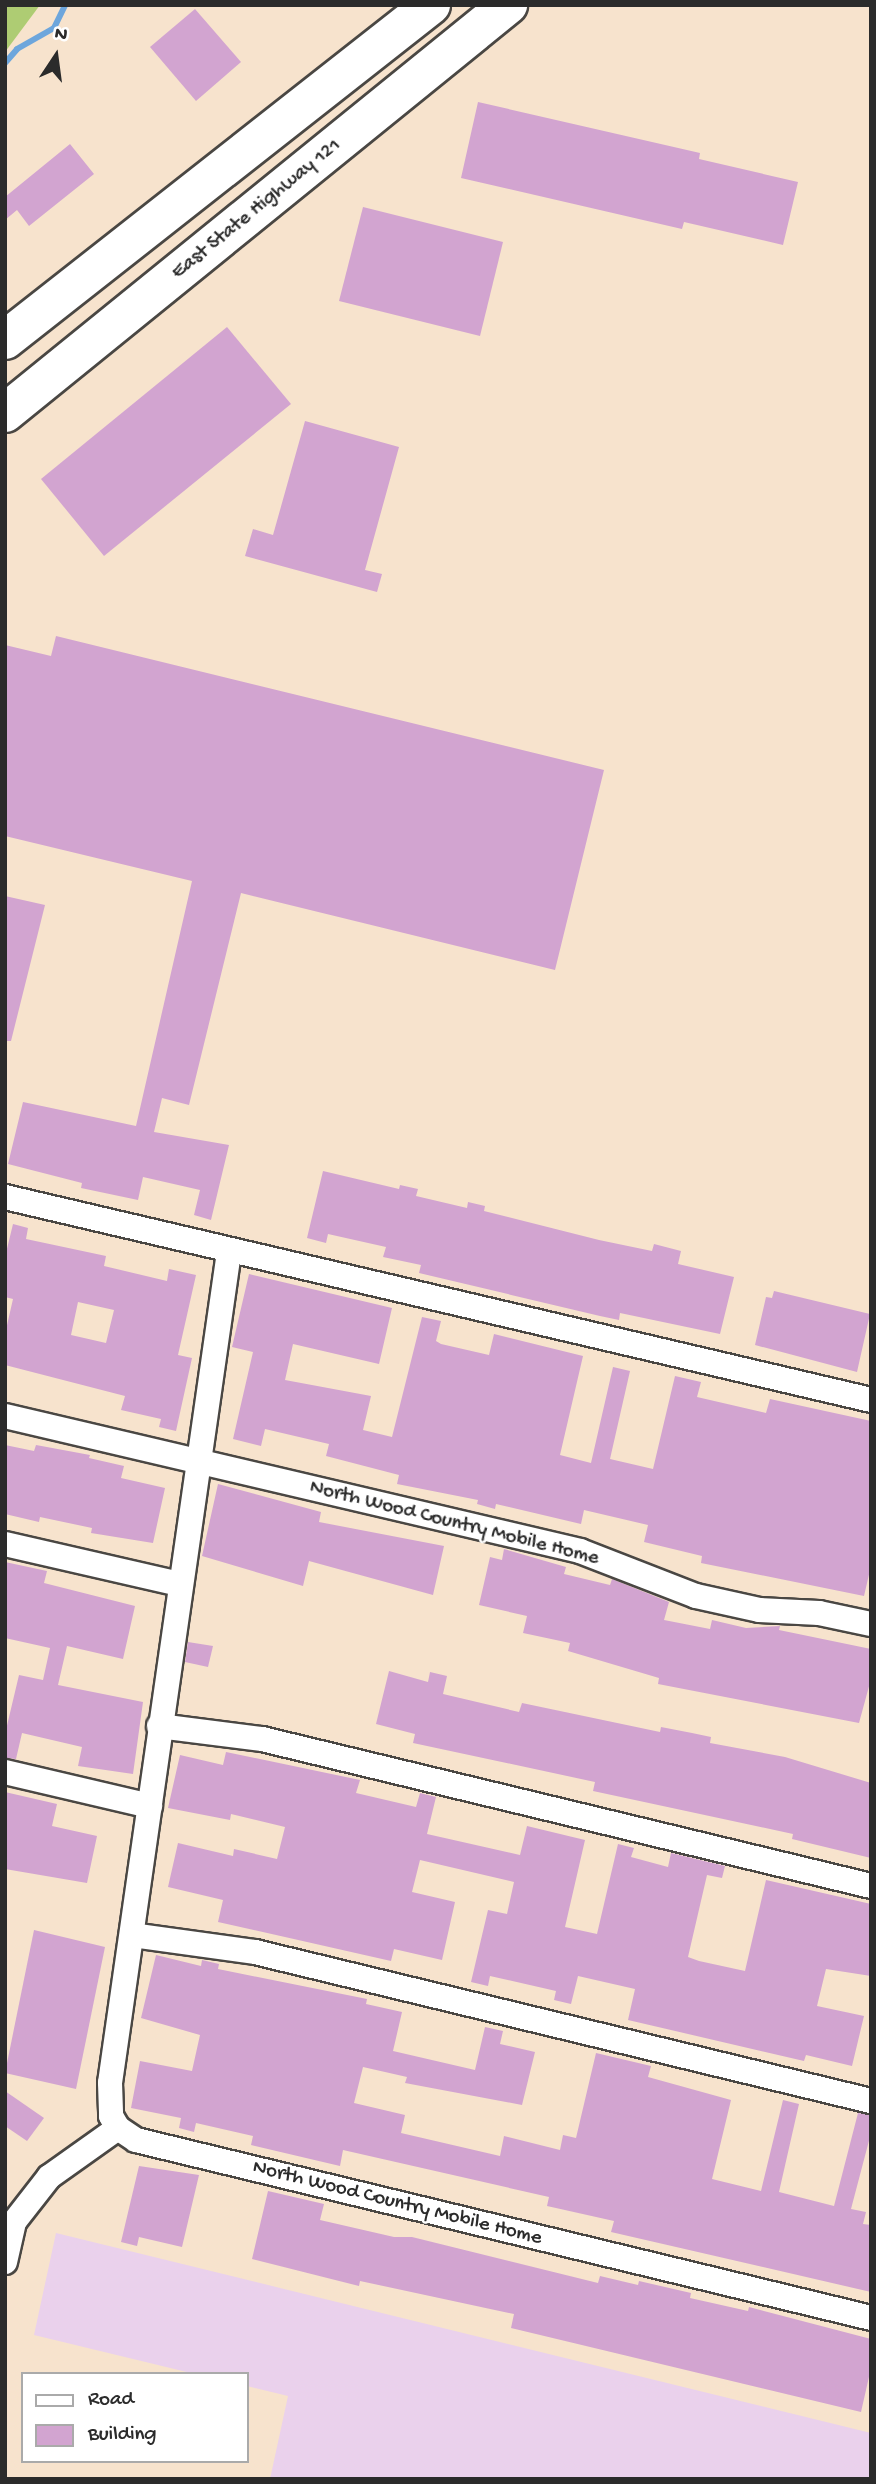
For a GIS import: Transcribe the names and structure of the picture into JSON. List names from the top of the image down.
{
  "streets": {
    "main road": ["East State Highway 121"],
    "street": ["North Wood Country Mobile Home"]
  },
  "legend": ["Road", "Building"],
  "north": "top"
}
